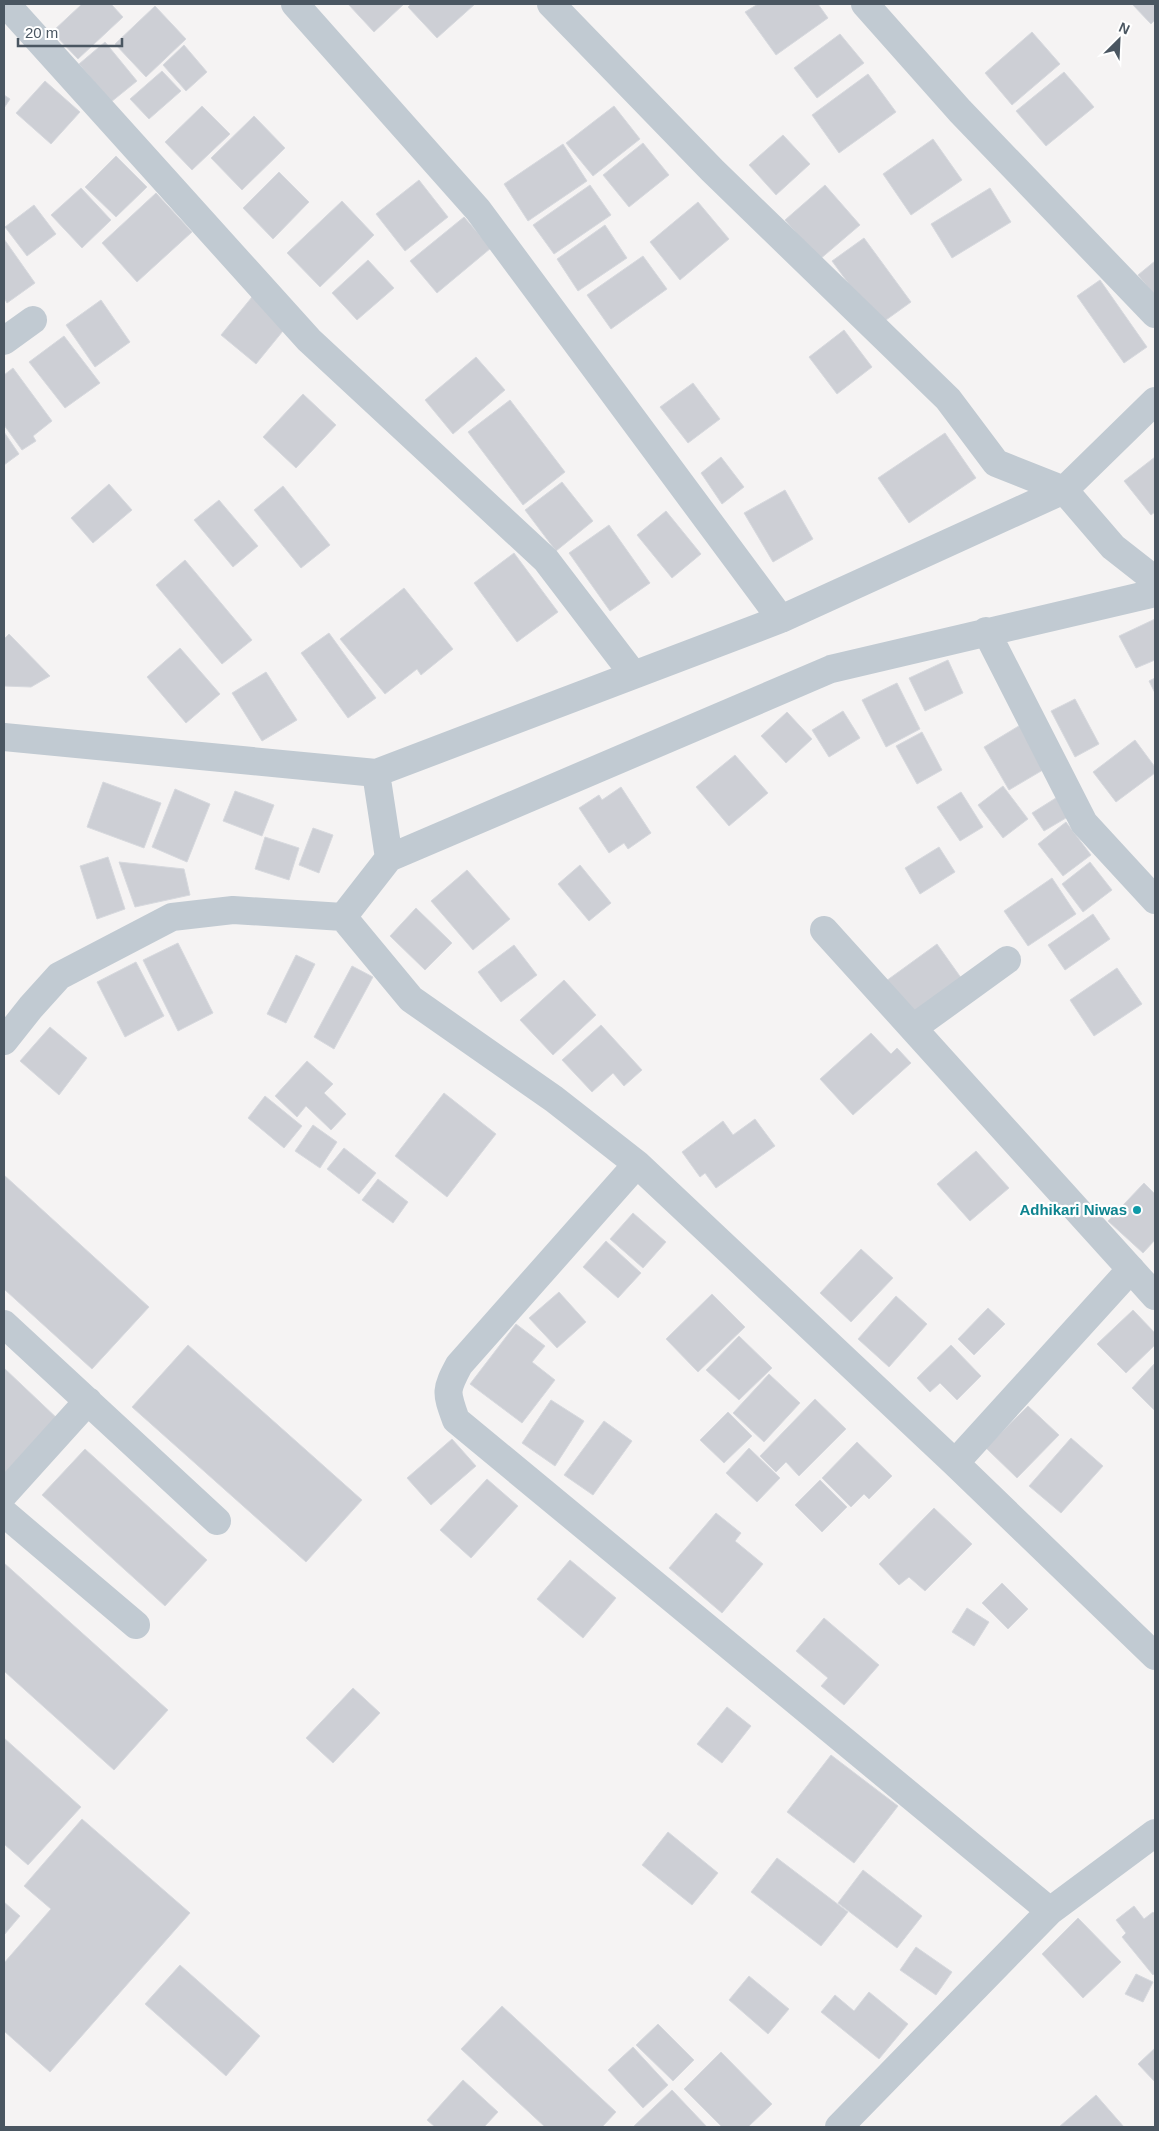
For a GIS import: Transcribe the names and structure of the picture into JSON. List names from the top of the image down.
{
  "places": ["Adhikari Niwas"],
  "scale_bar": "20 m",
  "north": "top right"
}
